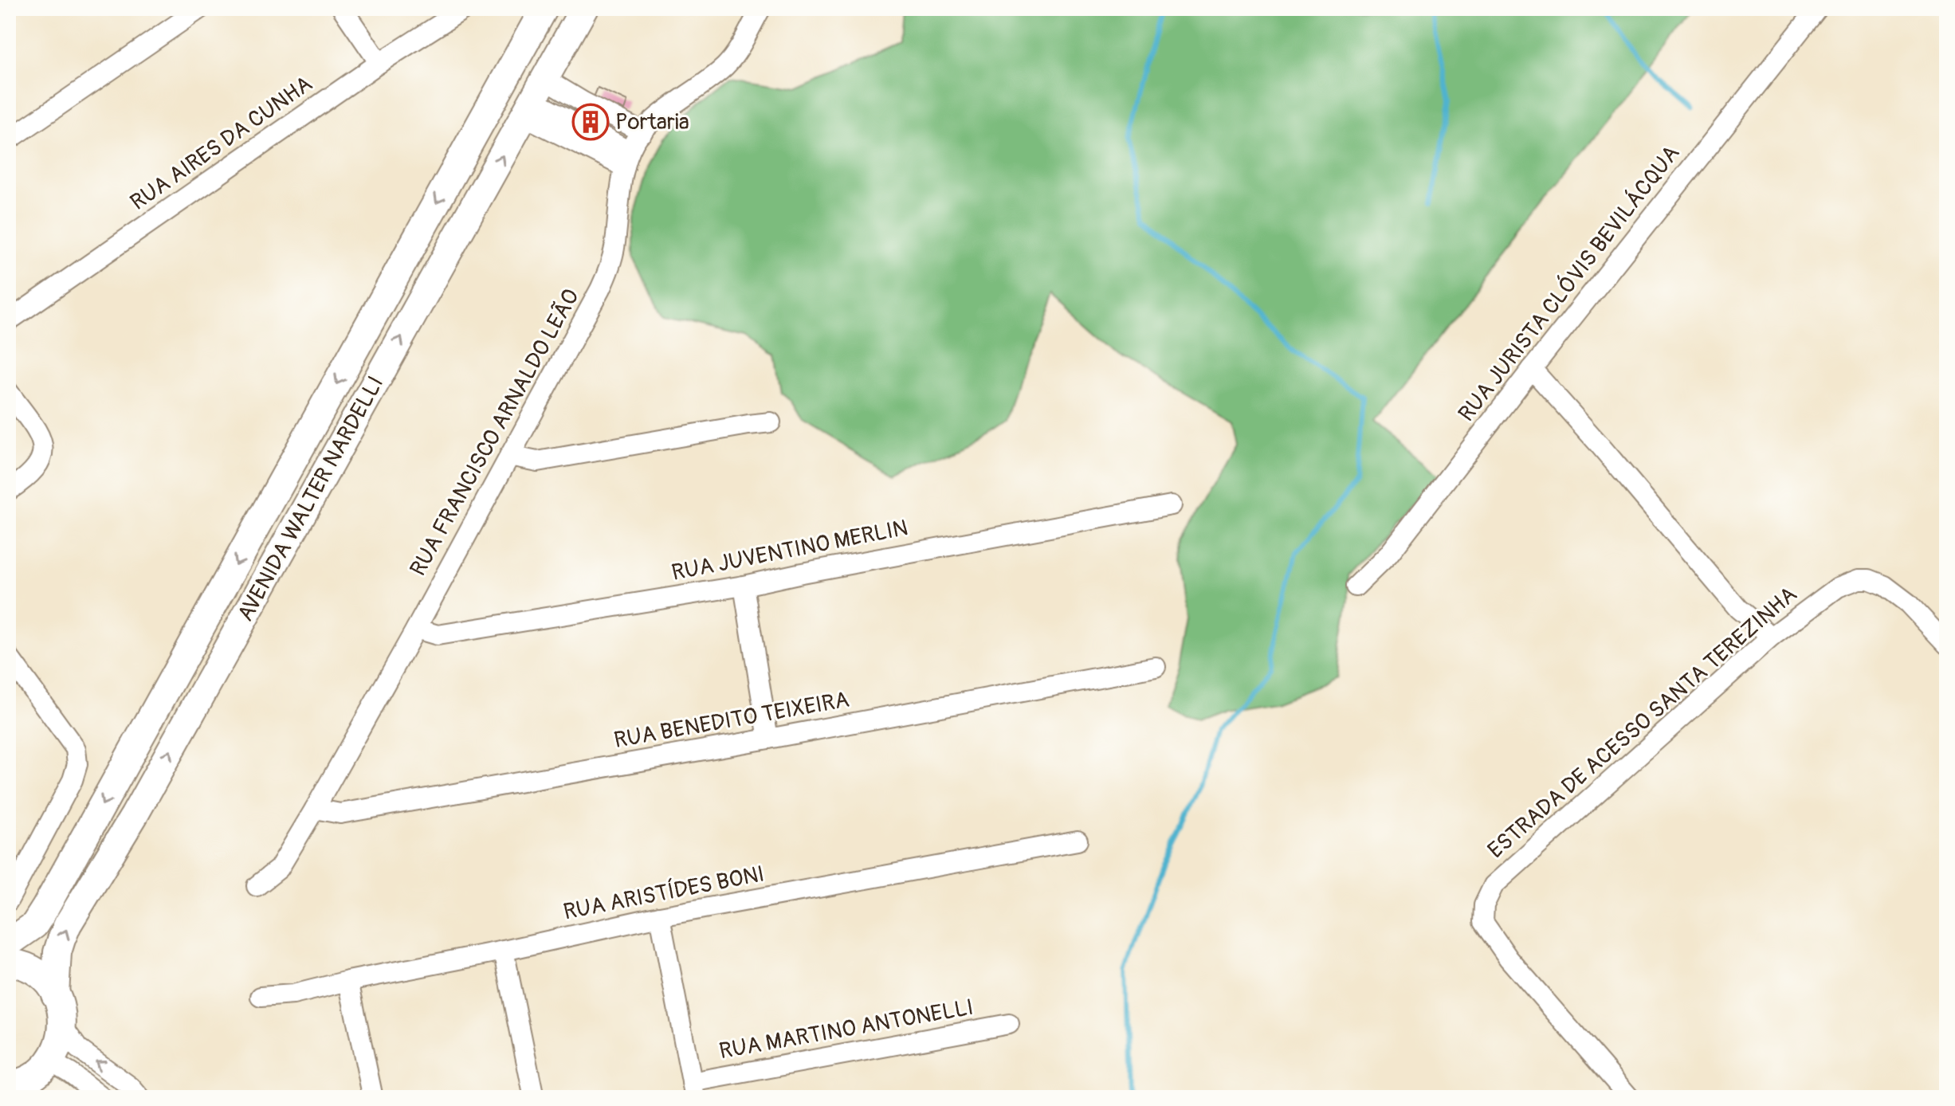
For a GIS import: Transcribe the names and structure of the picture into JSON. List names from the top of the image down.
{
  "streets": {
    "street": [
      "RUA AIRES DA CUNHA",
      "RUA JURISTA CLÓVIS BEVILÁCQUA",
      "RUA FRANCISCO ARNALDO LEÃO",
      "AVENIDA WALTER NARDELLI",
      "RUA JUVENTINO MERLIN",
      "RUA BENEDITO TEIXEIRA",
      "ESTRADA DE ACESSO SANTA TEREZINHA",
      "RUA ARISTÍDES BONI",
      "RUA MARTINO ANTONELLI"
    ]
  },
  "crossings": [
    ["RUA FRANCISCO ARNALDO LEÃO", "RUA JUVENTINO MERLIN"],
    ["RUA FRANCISCO ARNALDO LEÃO", "RUA BENEDITO TEIXEIRA"]
  ],
  "places": {
    "building": ["Portaria"]
  }
}
